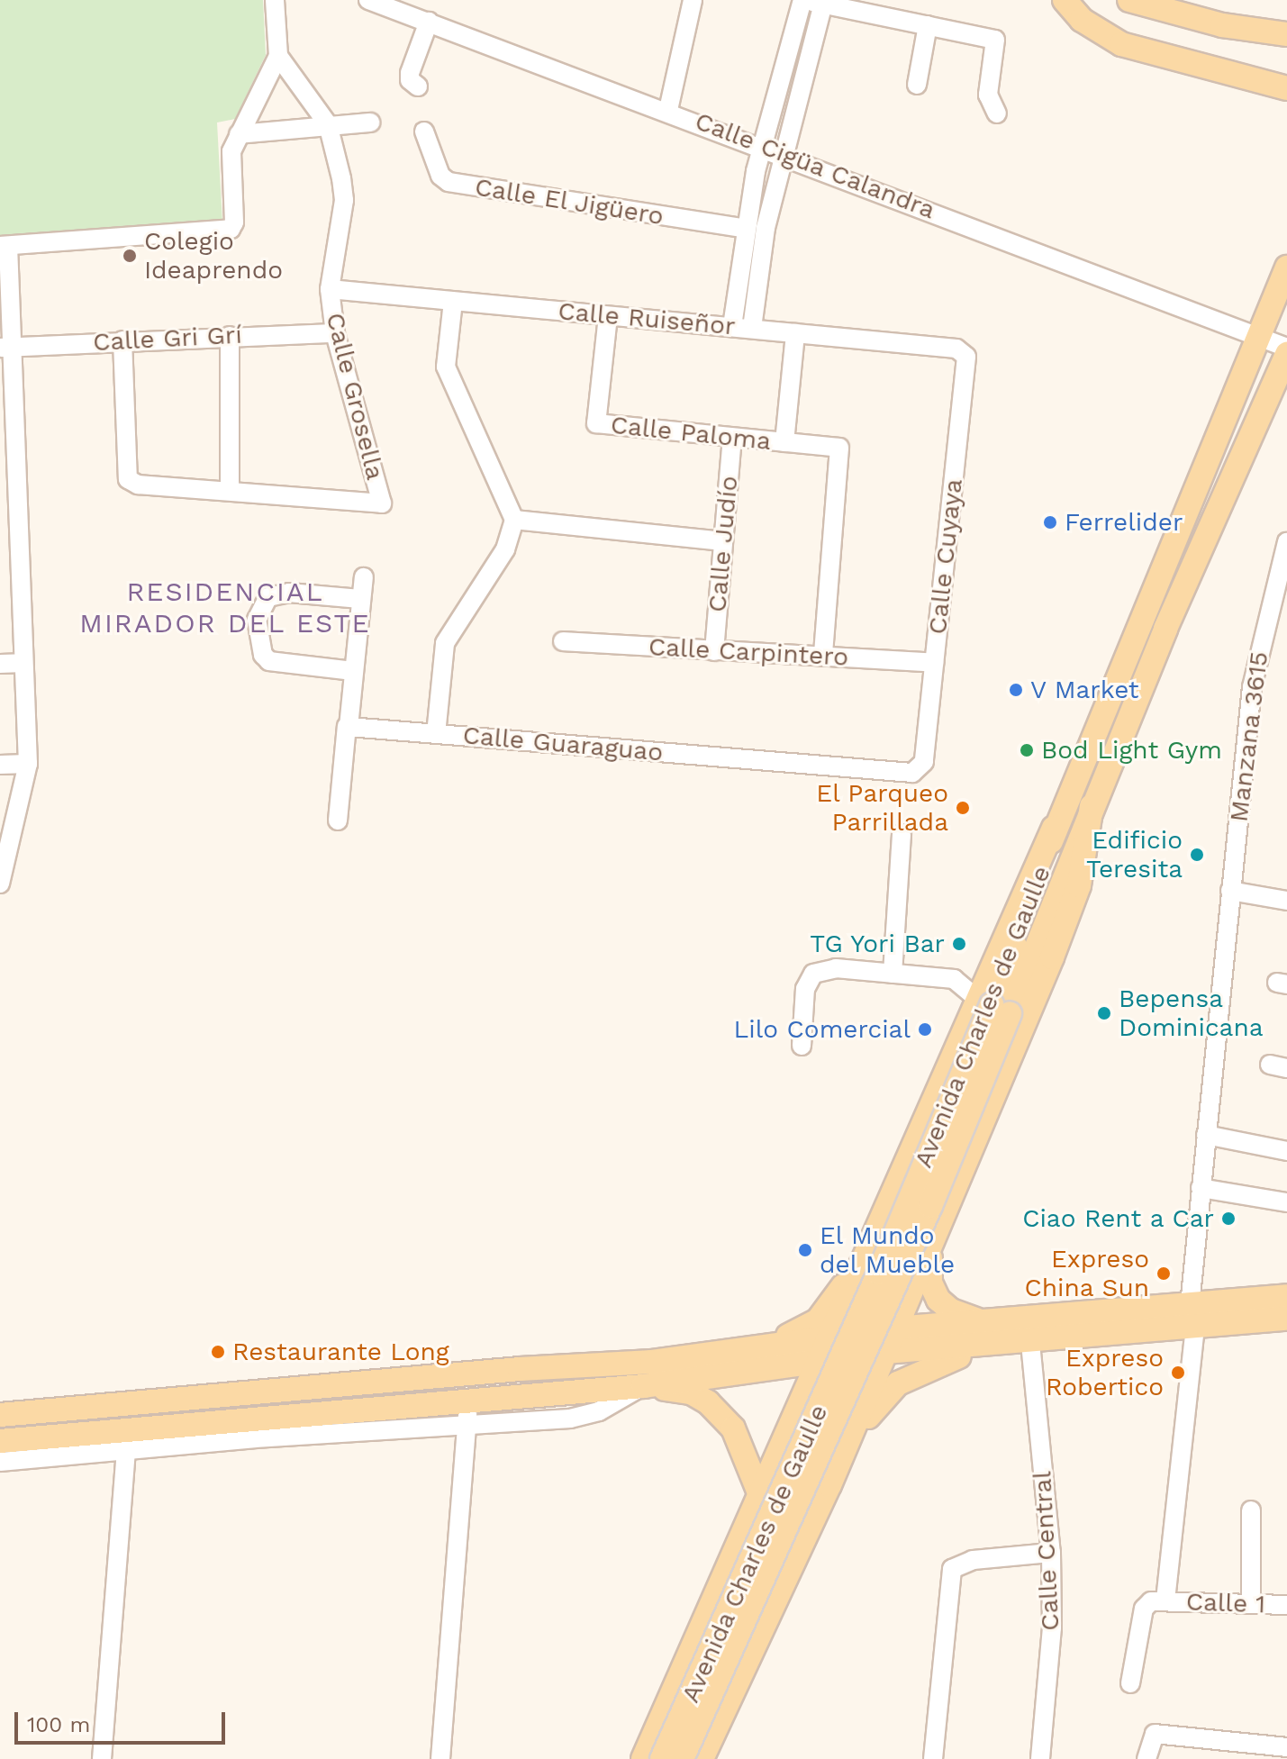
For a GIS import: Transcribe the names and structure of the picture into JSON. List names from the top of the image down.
{
  "streets": {
    "main road": ["Avenida Charles de Gaulle"],
    "street": [
      "Calle Cigüa Calandra",
      "Calle El Jigüero",
      "Calle Ruiseñor",
      "Calle Gri Grí",
      "Calle Grosella",
      "Calle Paloma",
      "Calle Judío",
      "Calle Cuyaya",
      "Calle Carpintero",
      "Manzana 3615",
      "Calle Guaraguao",
      "Calle Central",
      "Calle 1"
    ]
  },
  "crossings": [
    ["Calle Cigüa Calandra", "Avenida Charles de Gaulle"],
    ["Calle Ruiseñor", "Calle Grosella"],
    ["Calle Ruiseñor", "Calle Paloma"],
    ["Calle Ruiseñor", "Calle Cuyaya"],
    ["Calle Gri Grí", "Calle Grosella"],
    ["Calle Paloma", "Calle Judío"],
    ["Calle Paloma", "Calle Carpintero"],
    ["Calle Judío", "Calle Carpintero"],
    ["Calle Cuyaya", "Calle Carpintero"],
    ["Calle Cuyaya", "Calle Guaraguao"],
    ["Manzana 3615", "Calle 1"]
  ],
  "districts": ["RESIDENCIAL MIRADOR DEL ESTE"],
  "places": [
    "Colegio Ideaprendo",
    "Ferrelider",
    "V Market",
    "Bod Light Gym",
    "El Parqueo Parrillada",
    "Edificio Teresita",
    "TG Yori Bar",
    "Bepensa Dominicana",
    "Lilo Comercial",
    "Ciao Rent a Car",
    "El Mundo del Mueble",
    "Expreso China Sun",
    "Restaurante Long",
    "Expreso Robertico"
  ],
  "scale_bar": "100 m"
}
